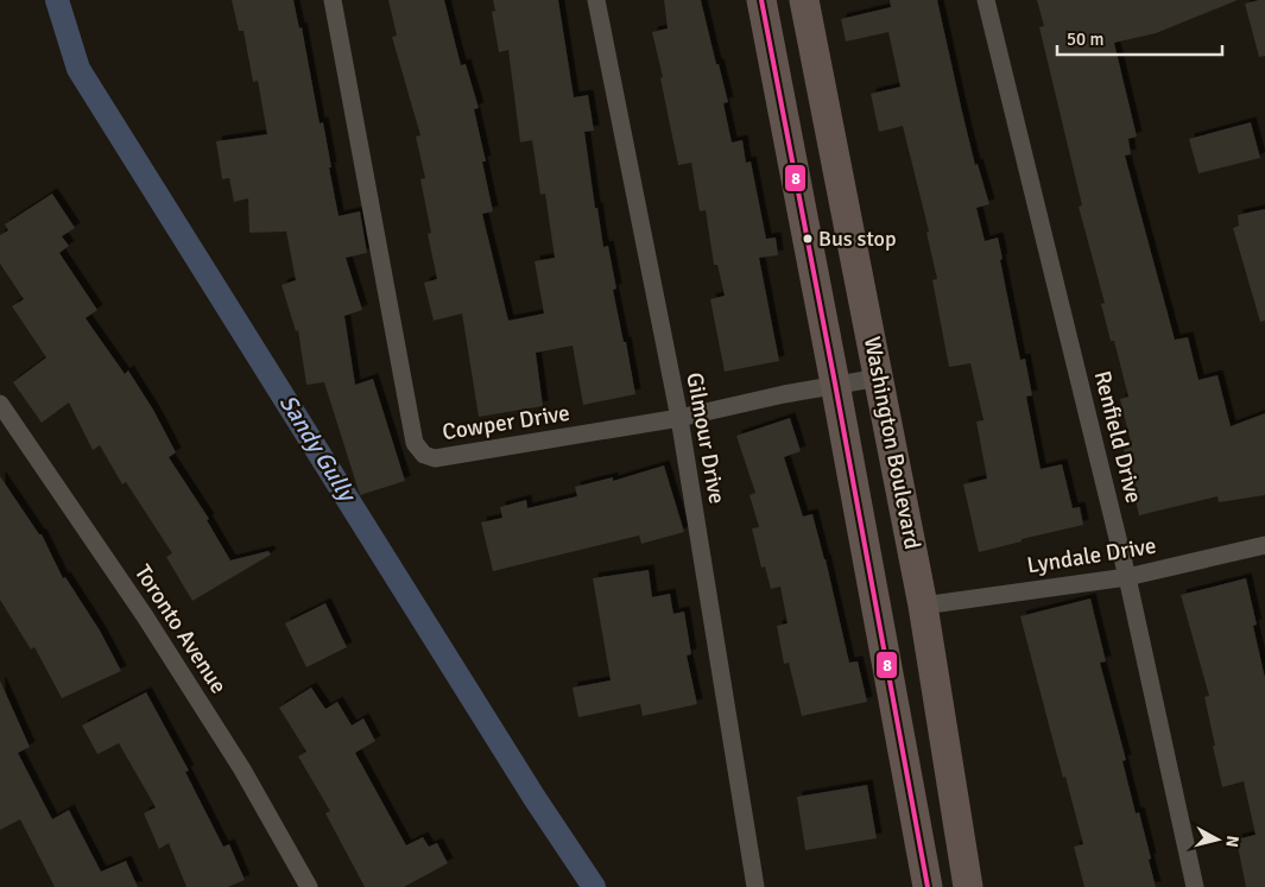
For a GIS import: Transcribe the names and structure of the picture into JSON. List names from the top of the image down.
{
  "streets": {
    "highway": ["Washington Boulevard"],
    "street": [
      "Cowper Drive",
      "Renfield Drive",
      "Gilmour Drive",
      "Lyndale Drive",
      "Toronto Avenue"
    ]
  },
  "crossings": [
    ["Cowper Drive", "Gilmour Drive"],
    ["Cowper Drive", "Washington Boulevard"],
    ["Renfield Drive", "Lyndale Drive"],
    ["Washington Boulevard", "Lyndale Drive"]
  ],
  "water": ["Sandy Gully"],
  "places": ["Bus stop"],
  "lines": ["transit line 8"],
  "scale_bar": "50 m",
  "north": "right"
}
